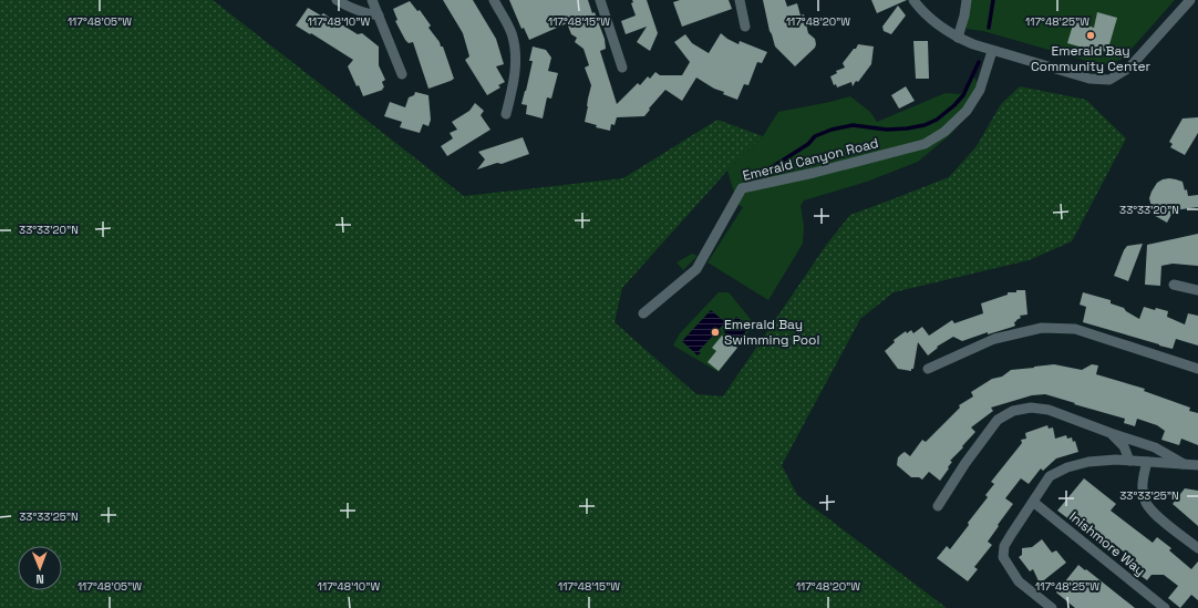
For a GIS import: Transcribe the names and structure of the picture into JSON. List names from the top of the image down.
{
  "streets": {
    "street": ["Emerald Canyon Road", "Inishmore Way"]
  },
  "places": ["Emerald Bay Community Center", "Emerald Bay Swimming Pool"],
  "north": "bottom",
  "coordinates": [
    "117°48'05\"W",
    "117°48'10\"W",
    "117°48'15\"W",
    "117°48'20\"W",
    "117°48'25\"W",
    "33°33'20\"N",
    "33°33'25\"N"
  ]
}
